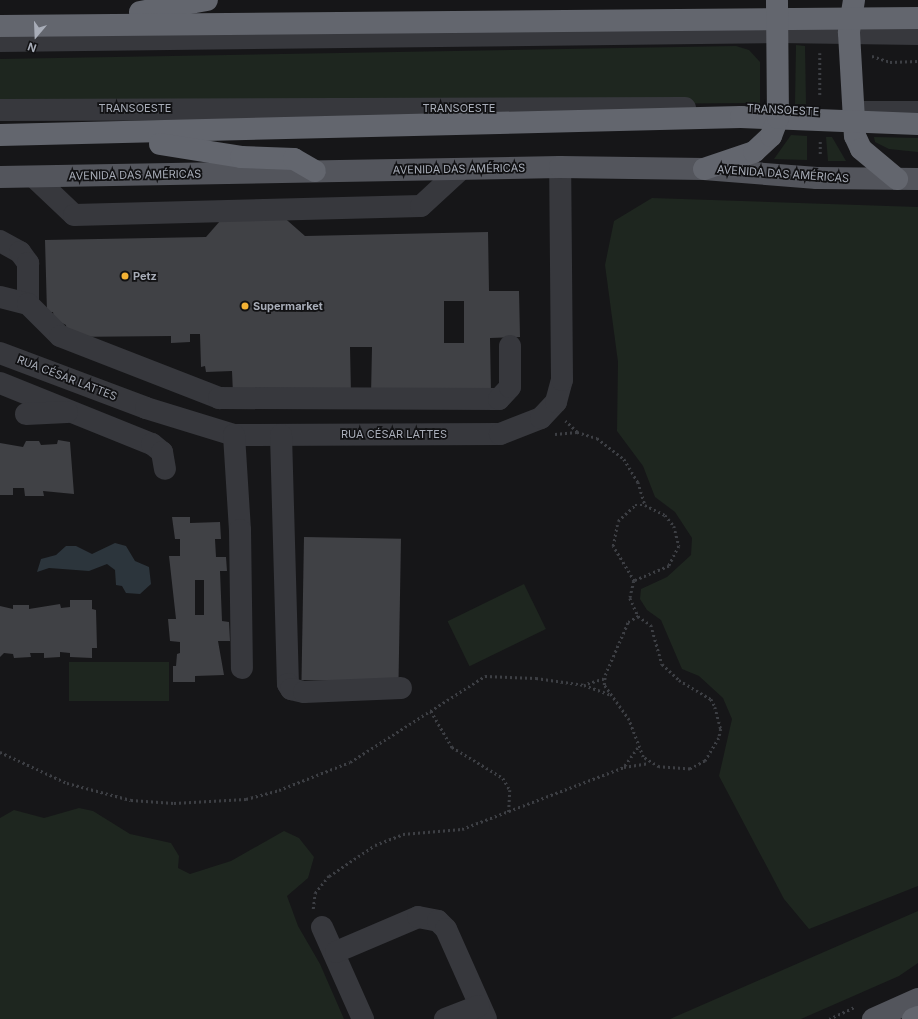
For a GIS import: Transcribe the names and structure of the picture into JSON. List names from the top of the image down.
{
  "streets": {
    "main road": ["AVENIDA DAS AMÉRICAS"],
    "street": ["TRANSOESTE", "RUA CÉSAR LATTES"]
  },
  "crossings": [
    ["AVENIDA DAS AMÉRICAS", "RUA CÉSAR LATTES"]
  ],
  "places": ["Petz", "Supermarket"],
  "north": "bottom"
}
